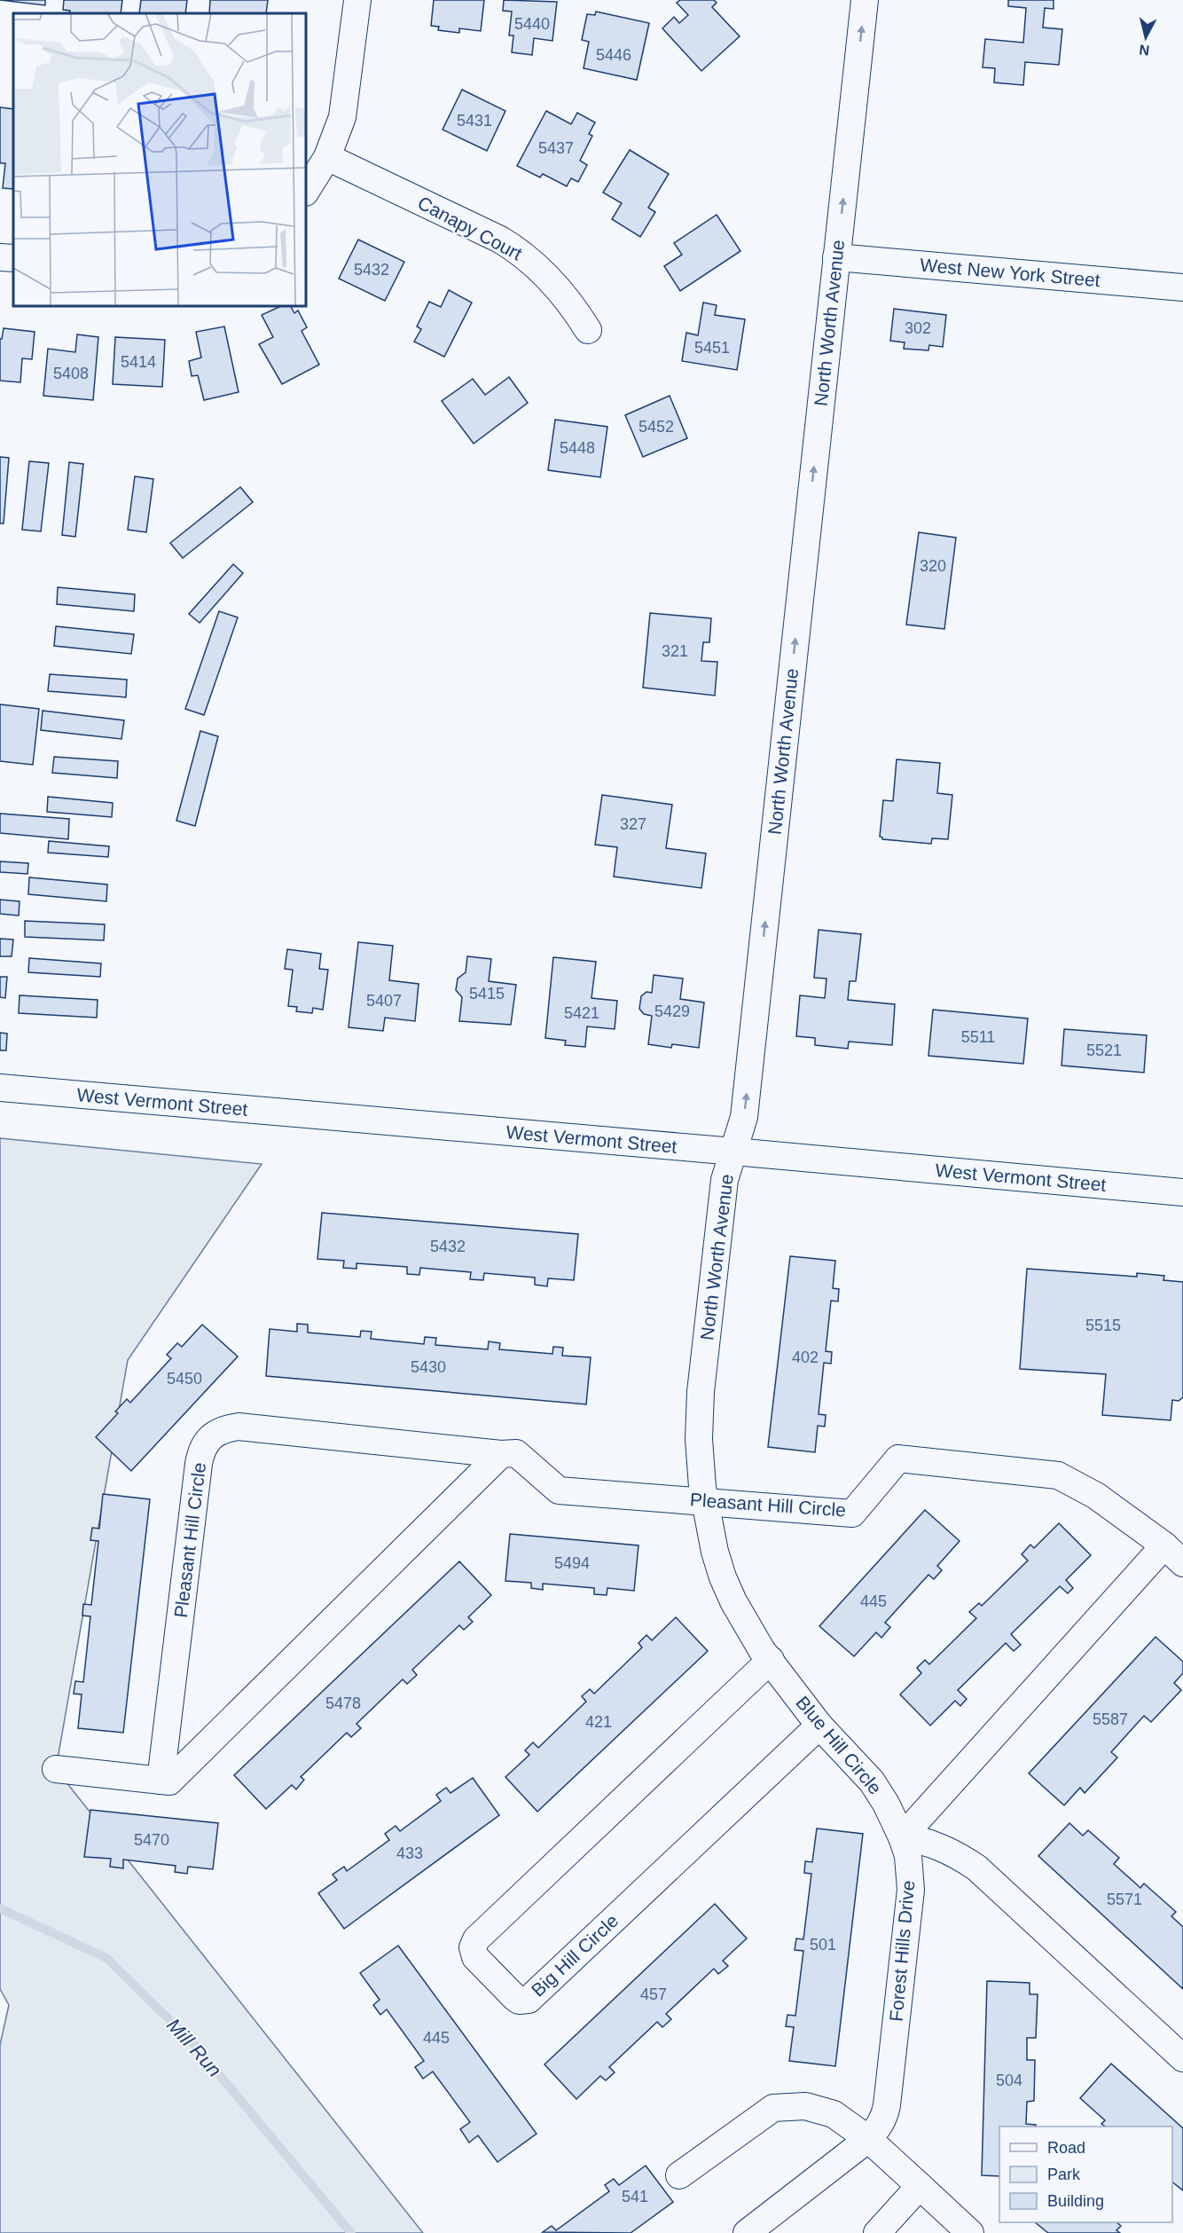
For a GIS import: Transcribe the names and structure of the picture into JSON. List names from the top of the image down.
{
  "streets": {
    "street": [
      "Canapy Court",
      "West New York Street",
      "North Worth Avenue",
      "West Vermont Street",
      "Pleasant Hill Circle",
      "Blue Hill Circle",
      "Forest Hills Drive",
      "Big Hill Circle"
    ]
  },
  "crossings": [
    ["West New York Street", "North Worth Avenue"],
    ["North Worth Avenue", "West Vermont Street"],
    ["North Worth Avenue", "Pleasant Hill Circle"],
    ["North Worth Avenue", "Blue Hill Circle"],
    ["Pleasant Hill Circle", "Blue Hill Circle"],
    ["Blue Hill Circle", "Forest Hills Drive"],
    ["Blue Hill Circle", "Big Hill Circle"]
  ],
  "one_way": ["North Worth Avenue"],
  "water": ["Mill Run"],
  "house_numbers": [
    "5440",
    "5446",
    "5431",
    "5437",
    "5432",
    "302",
    "5451",
    "5414",
    "5408",
    "5452",
    "5448",
    "320",
    "321",
    "327",
    "5415",
    "5407",
    "5429",
    "5421",
    "5511",
    "5521",
    "5432",
    "5515",
    "402",
    "5430",
    "5450",
    "5494",
    "445",
    "5478",
    "5587",
    "421",
    "5470",
    "433",
    "5571",
    "501",
    "457",
    "445",
    "504",
    "541"
  ],
  "legend": ["Road", "Park", "Building"],
  "north": "bottom"
}
